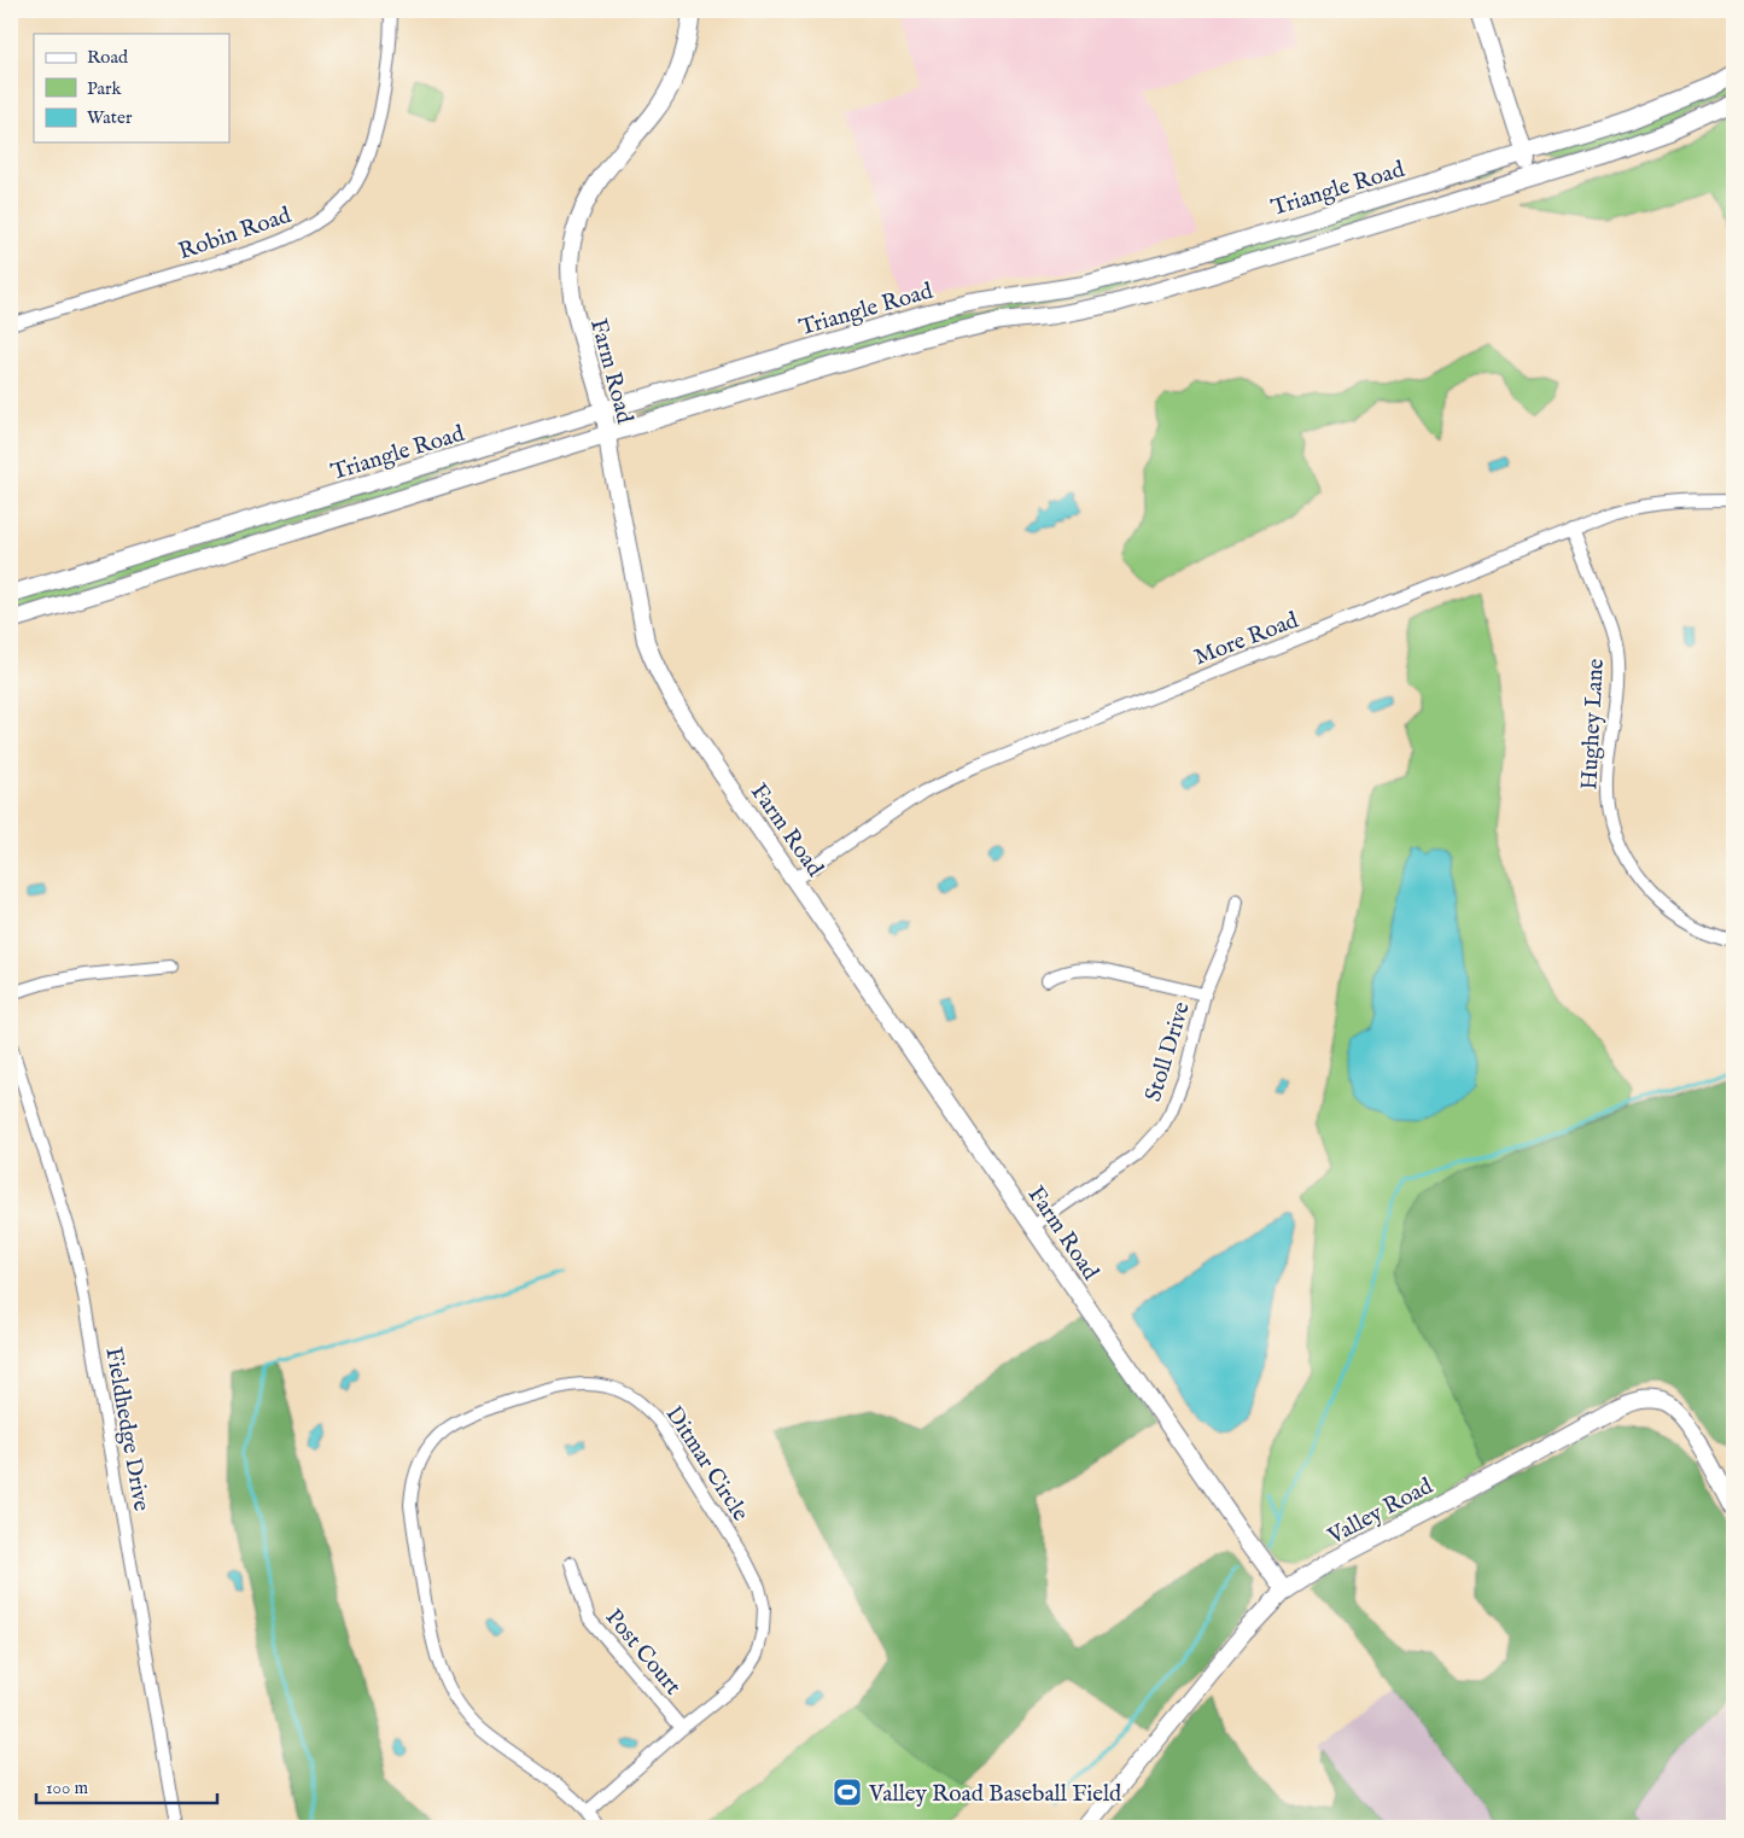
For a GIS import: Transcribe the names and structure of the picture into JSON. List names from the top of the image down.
{
  "streets": {
    "street": [
      "Triangle Road",
      "Robin Road",
      "Farm Road",
      "More Road",
      "Hughey Lane",
      "Stoll Drive",
      "Fieldhedge Drive",
      "Ditmar Circle",
      "Valley Road",
      "Post Court"
    ]
  },
  "crossings": [
    ["Triangle Road", "Farm Road"],
    ["Farm Road", "More Road"],
    ["Farm Road", "Stoll Drive"],
    ["Farm Road", "Valley Road"],
    ["More Road", "Hughey Lane"],
    ["Ditmar Circle", "Post Court"]
  ],
  "places": {
    "sports": ["Valley Road Baseball Field"]
  },
  "legend": ["Road", "Park", "Water"],
  "scale_bar": "100 m"
}
